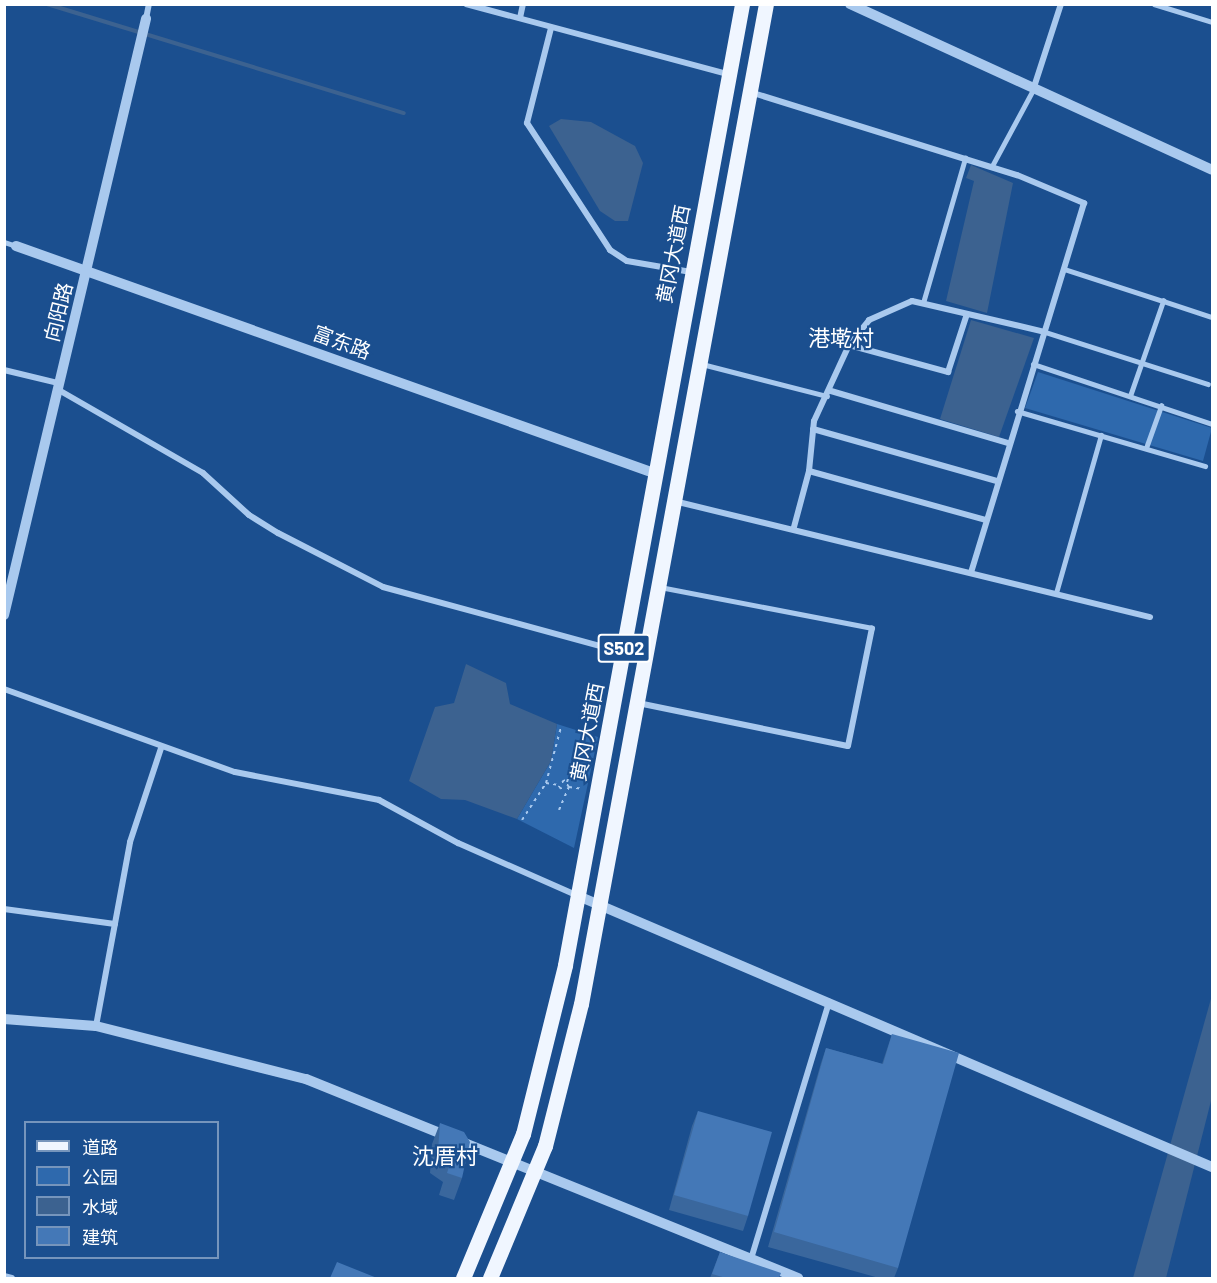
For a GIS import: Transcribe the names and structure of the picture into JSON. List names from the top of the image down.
{
  "streets": {
    "main road": ["黄冈大道西", "S502"],
    "street": ["向阳路", "富东路"]
  },
  "crossings": [
    ["黄冈大道西", "富东路"],
    ["向阳路", "富东路"]
  ],
  "districts": ["港墘村", "沈厝村"],
  "legend": [
    "道路",
    "公园",
    "水域",
    "建筑"
  ]
}
